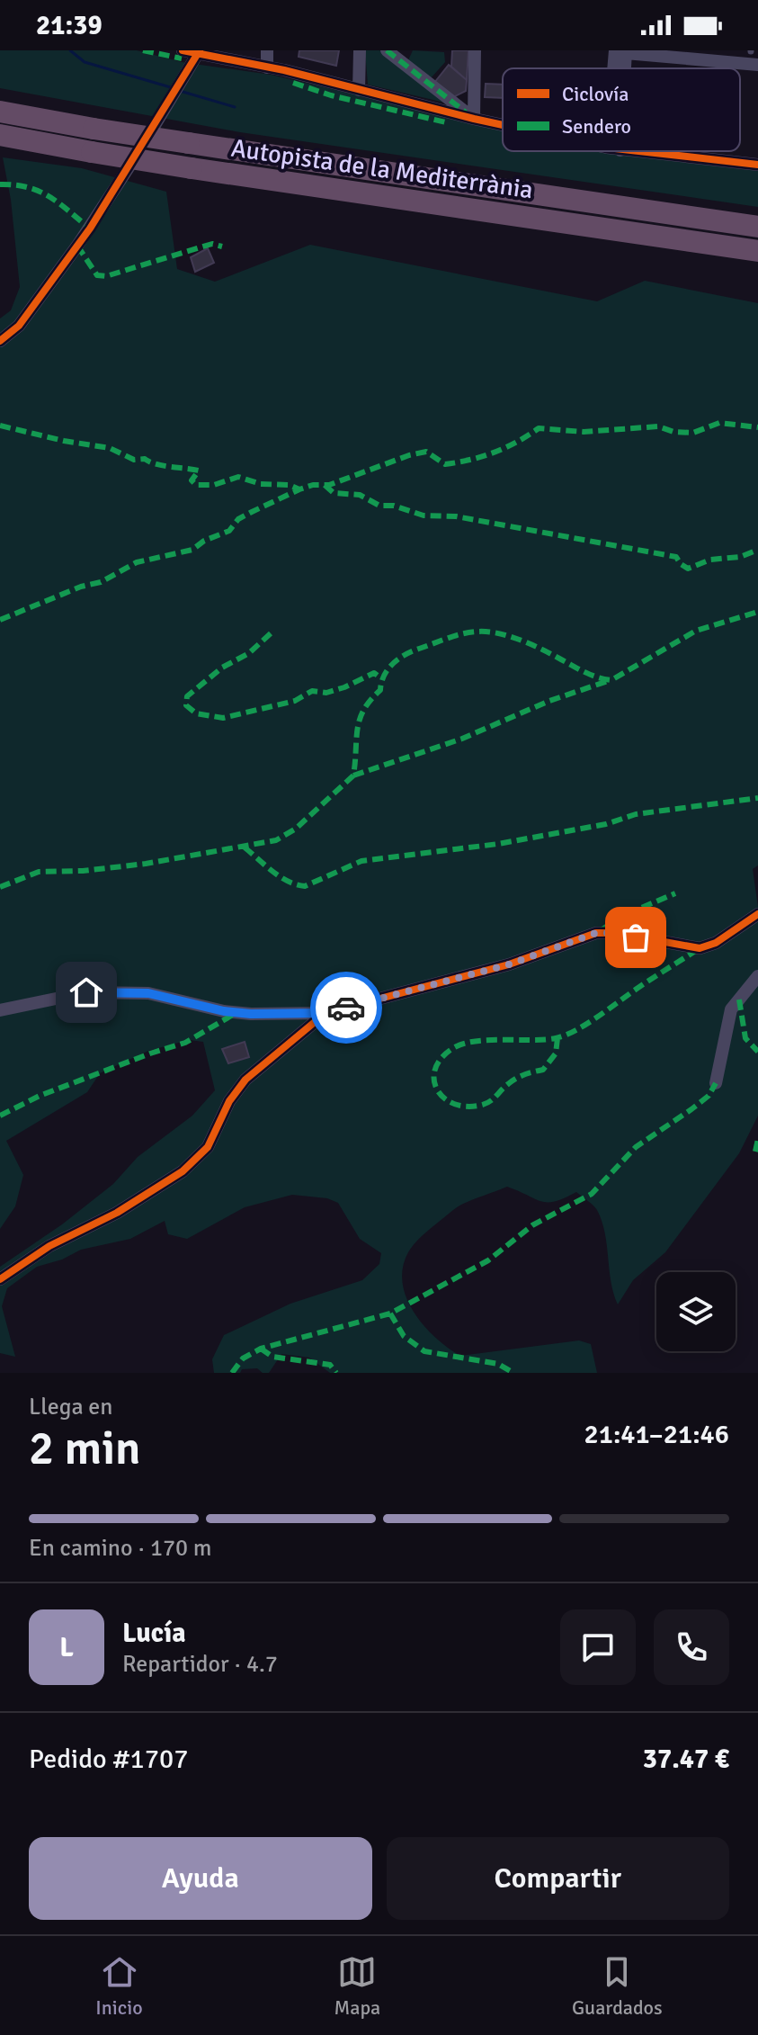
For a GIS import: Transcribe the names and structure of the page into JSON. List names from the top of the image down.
{
  "streets": {
    "highway": ["Autopista de la Mediterrània"]
  },
  "legend": ["Ciclovía", "Sendero"],
  "page": {
    "status": "21:39",
    "heading": ["2 min", "Llega en", "21:41–21:46"],
    "panel": [
      "Lucía",
      "Repartidor · 4.7",
      "Pedido #1707",
      "37.47 €"
    ],
    "bar": "En camino · 170 m",
    "round": "L",
    "buttons": ["Ayuda", "Compartir"],
    "tabs": ["Inicio", "Mapa", "Guardados"]
  }
}
